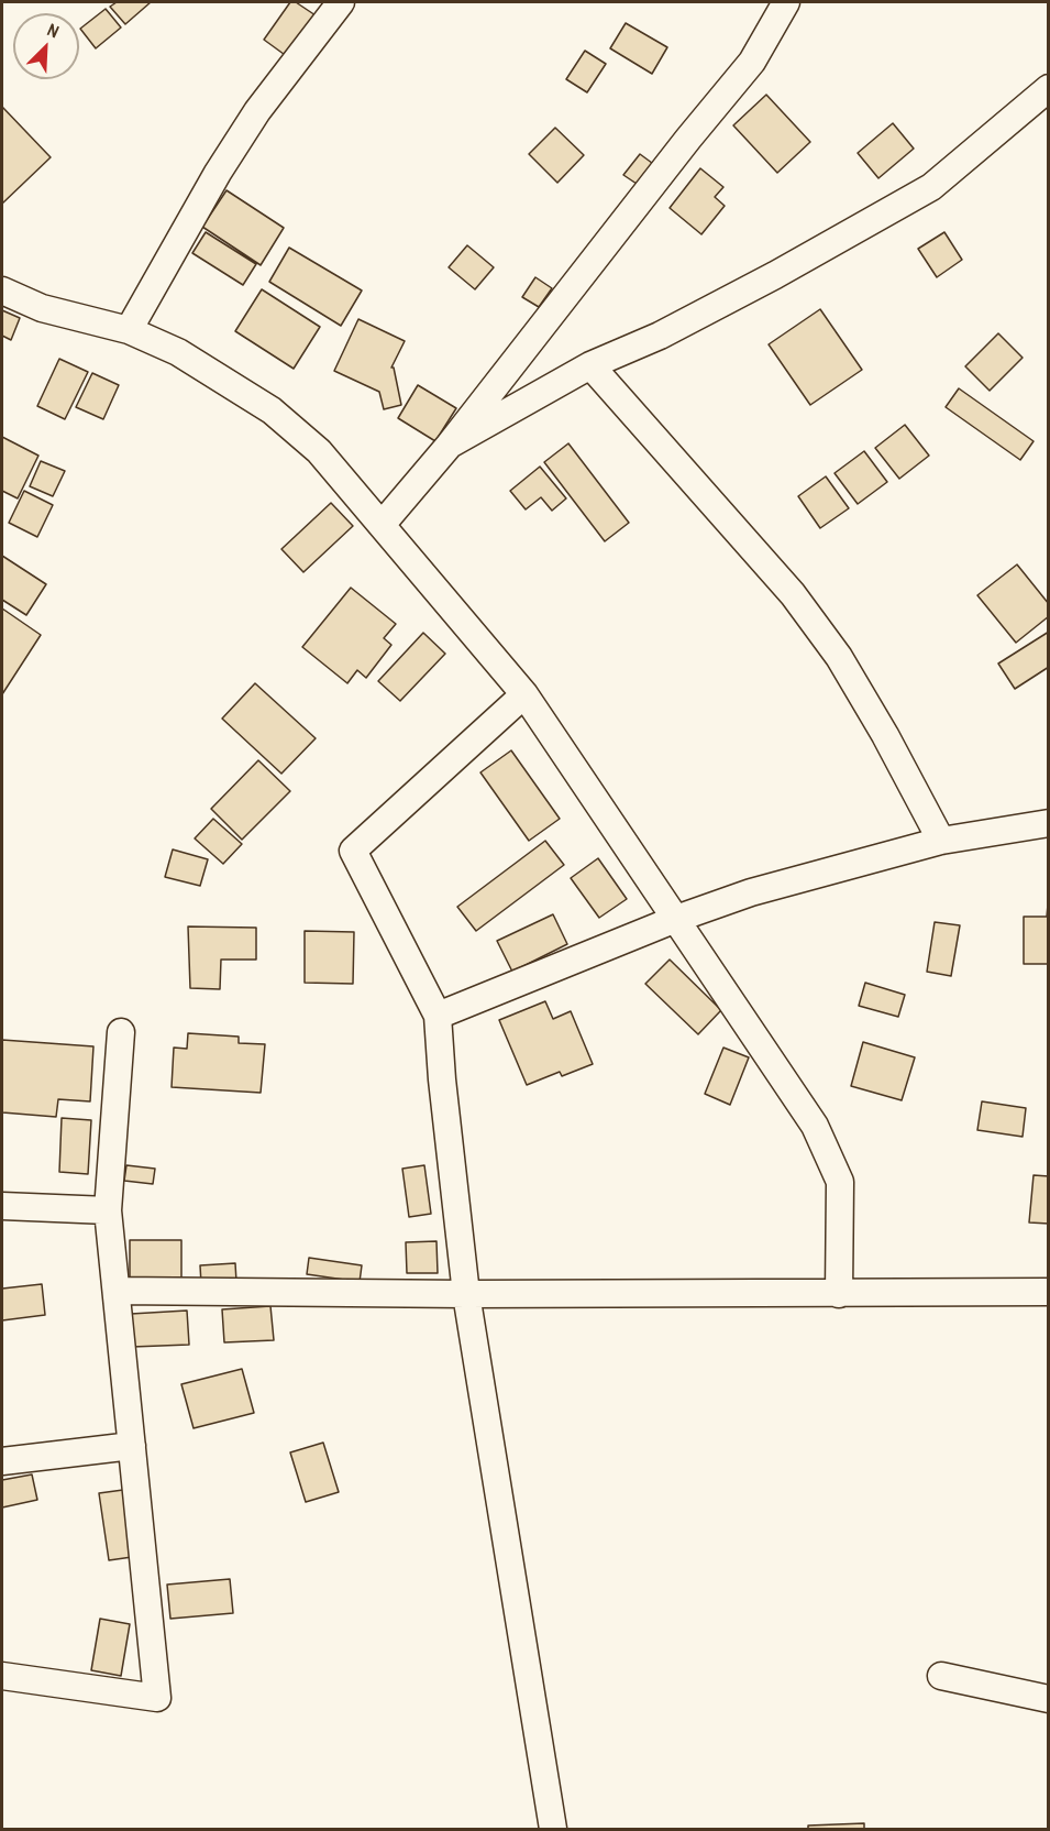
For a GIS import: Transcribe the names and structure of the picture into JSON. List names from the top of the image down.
{
  "north": "top right"
}
